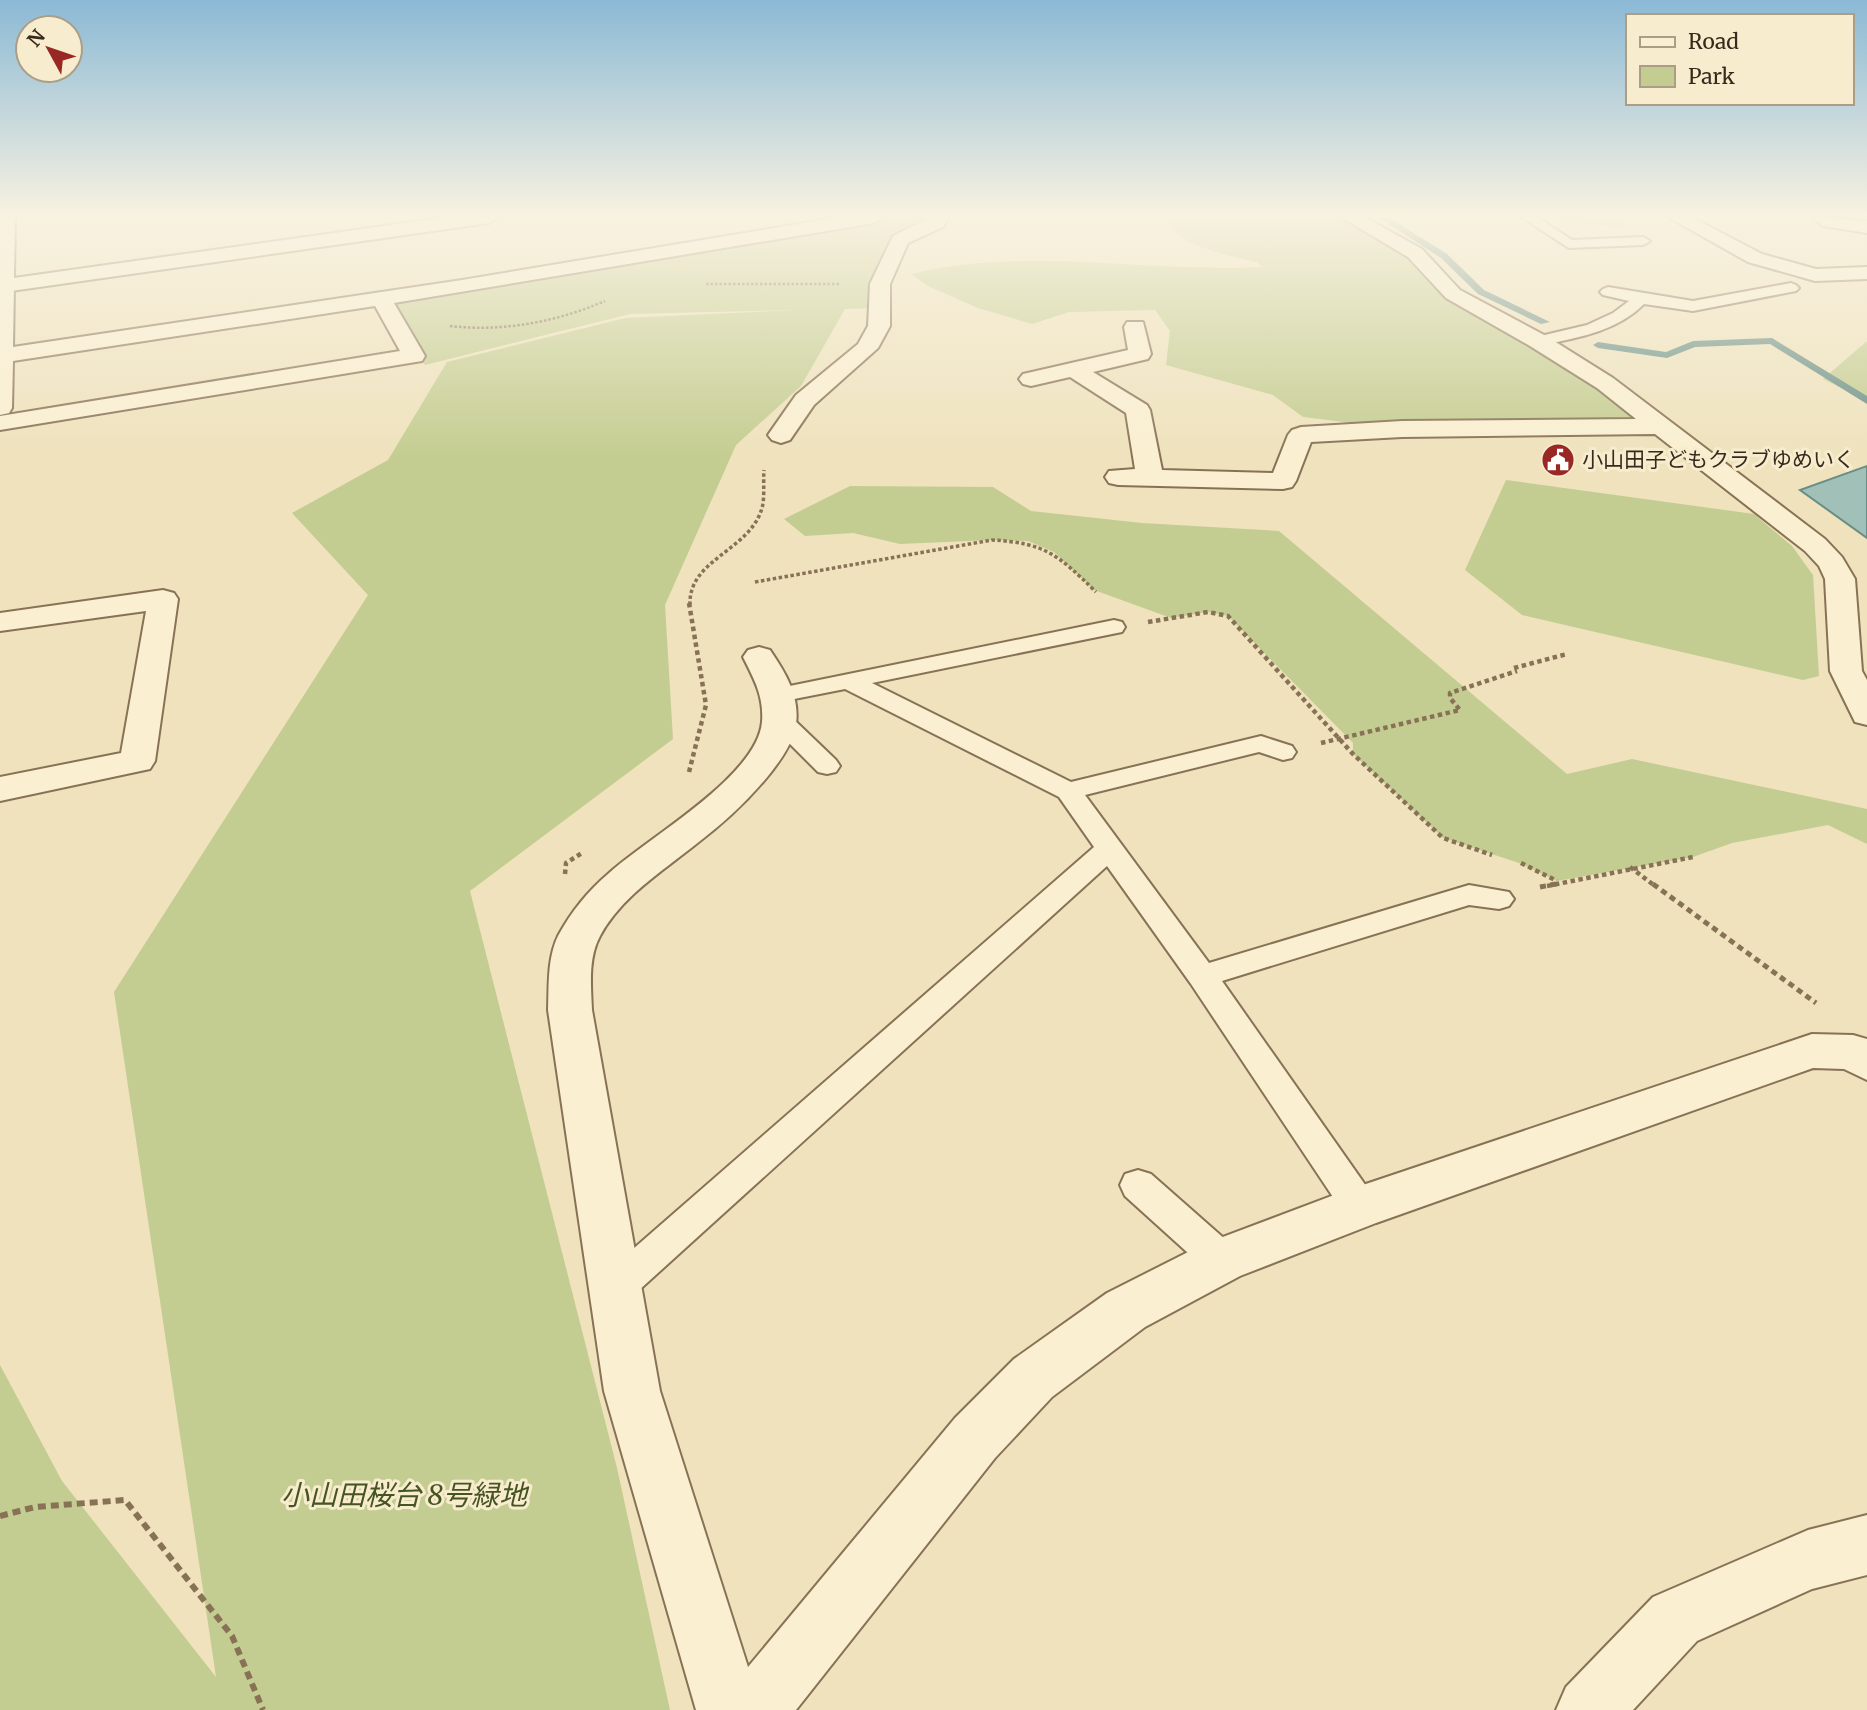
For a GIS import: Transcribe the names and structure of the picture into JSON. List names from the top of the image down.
{
  "parks": ["小山田桜台 8号緑地"],
  "places": {
    "public building": ["小山田子どもクラブゆめいく"]
  },
  "legend": ["Road", "Park"],
  "north": "top left"
}
